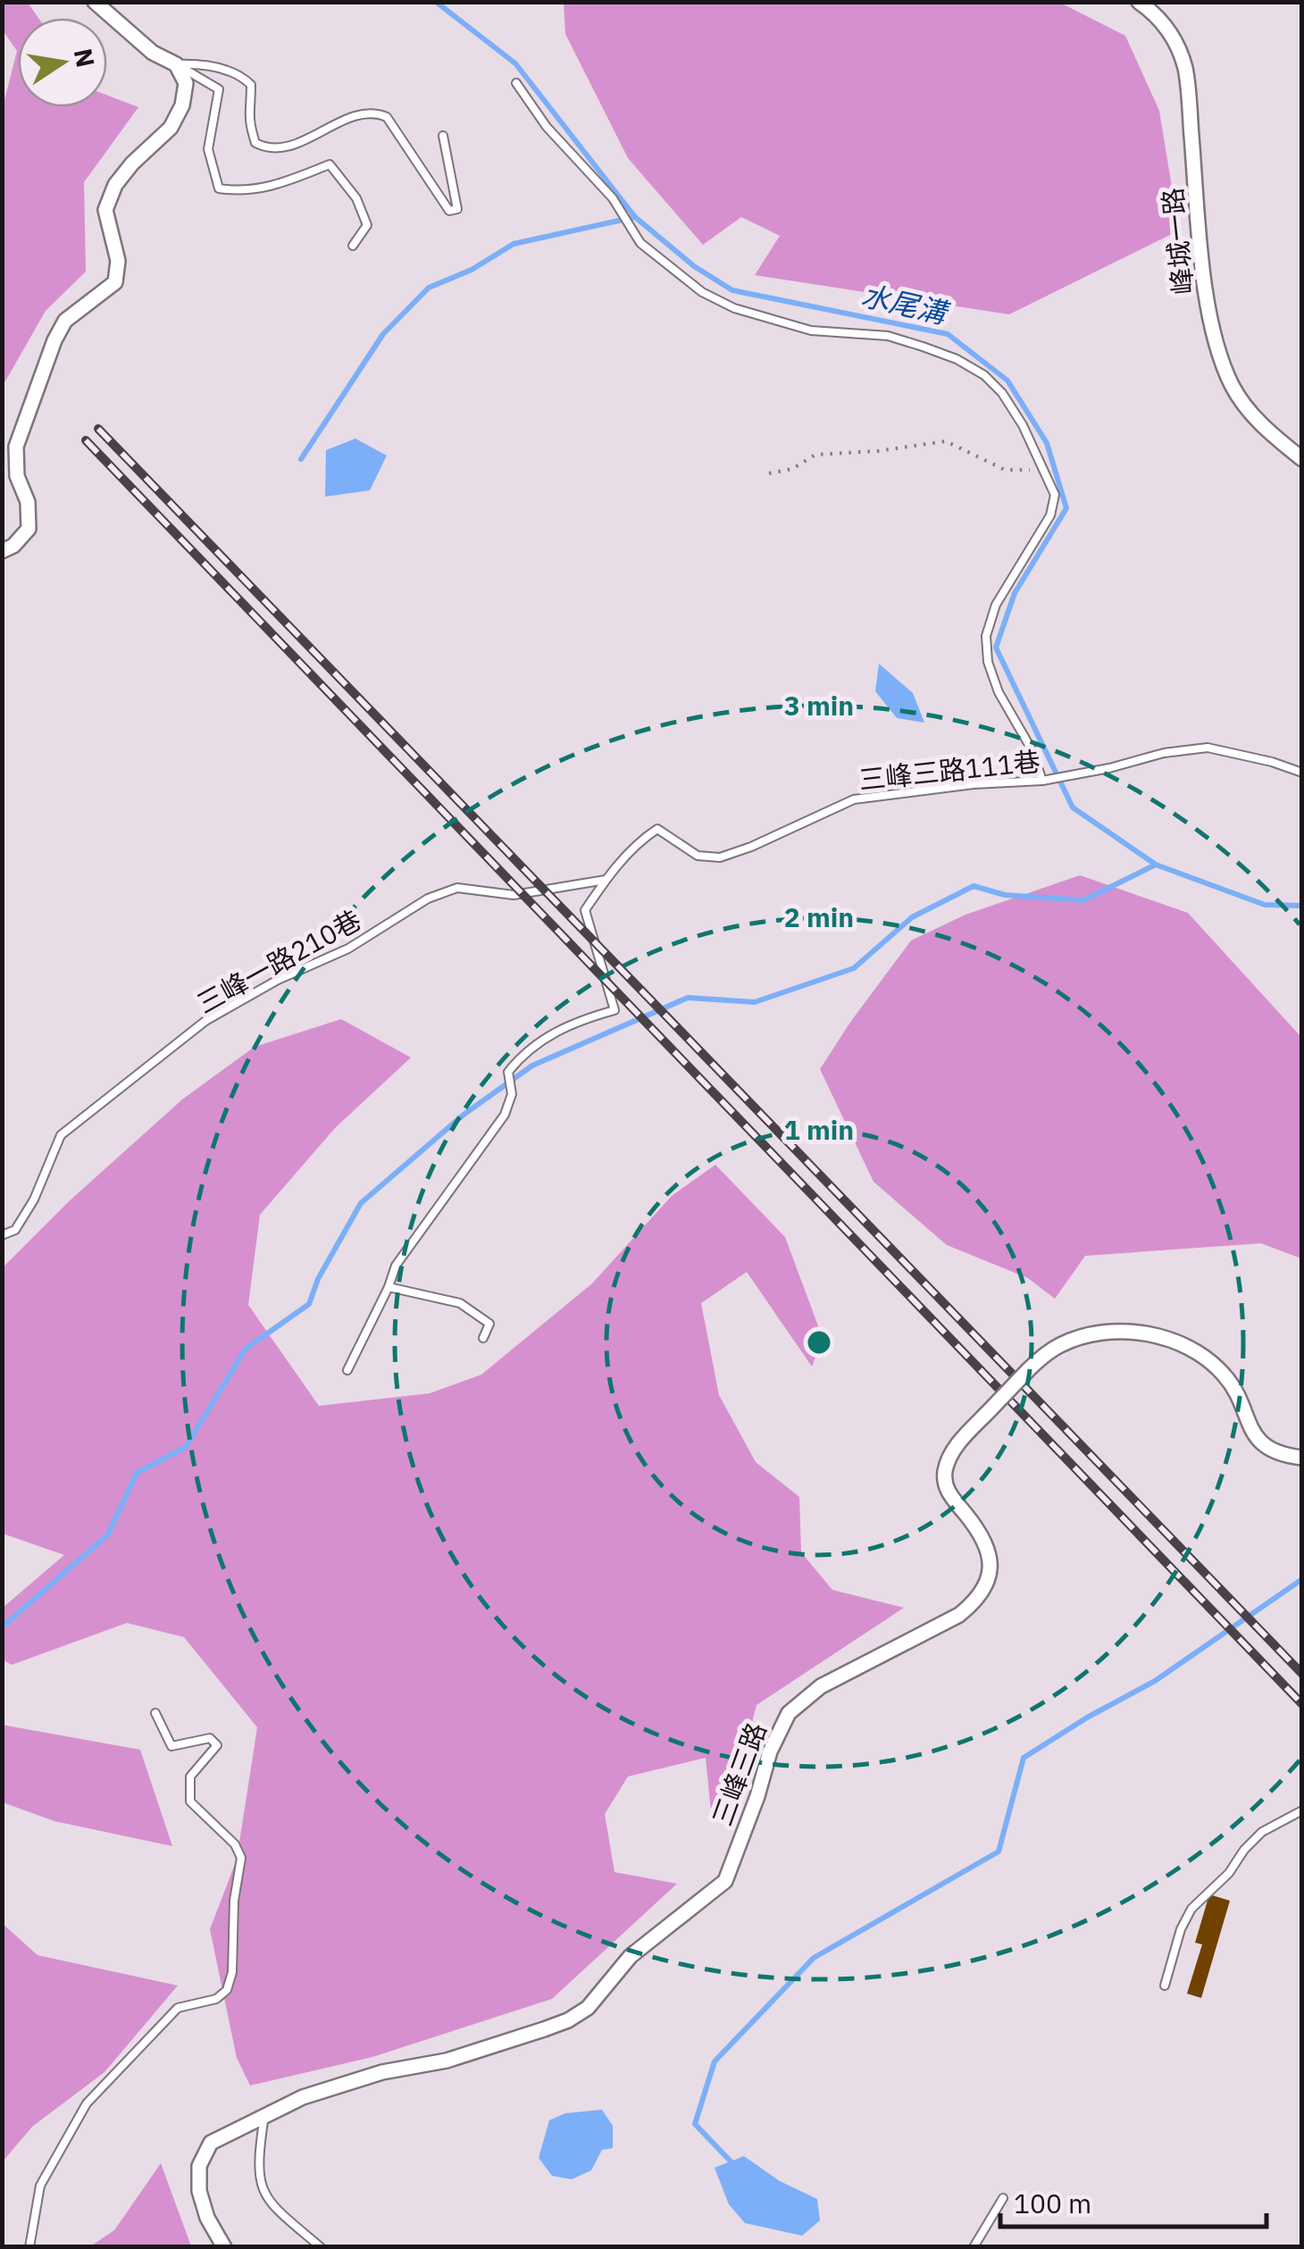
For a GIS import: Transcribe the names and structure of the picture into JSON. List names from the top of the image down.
{
  "streets": {
    "street": ["峰城一路", "三峰三路"],
    "lane": ["三峰三路111巷", "三峰一路210巷"]
  },
  "crossings": [
    ["三峰三路111巷", "三峰一路210巷"]
  ],
  "water": ["水尾溝"],
  "scale_bar": "100 m",
  "north": "right",
  "rings": ["3 min", "2 min", "1 min"]
}
